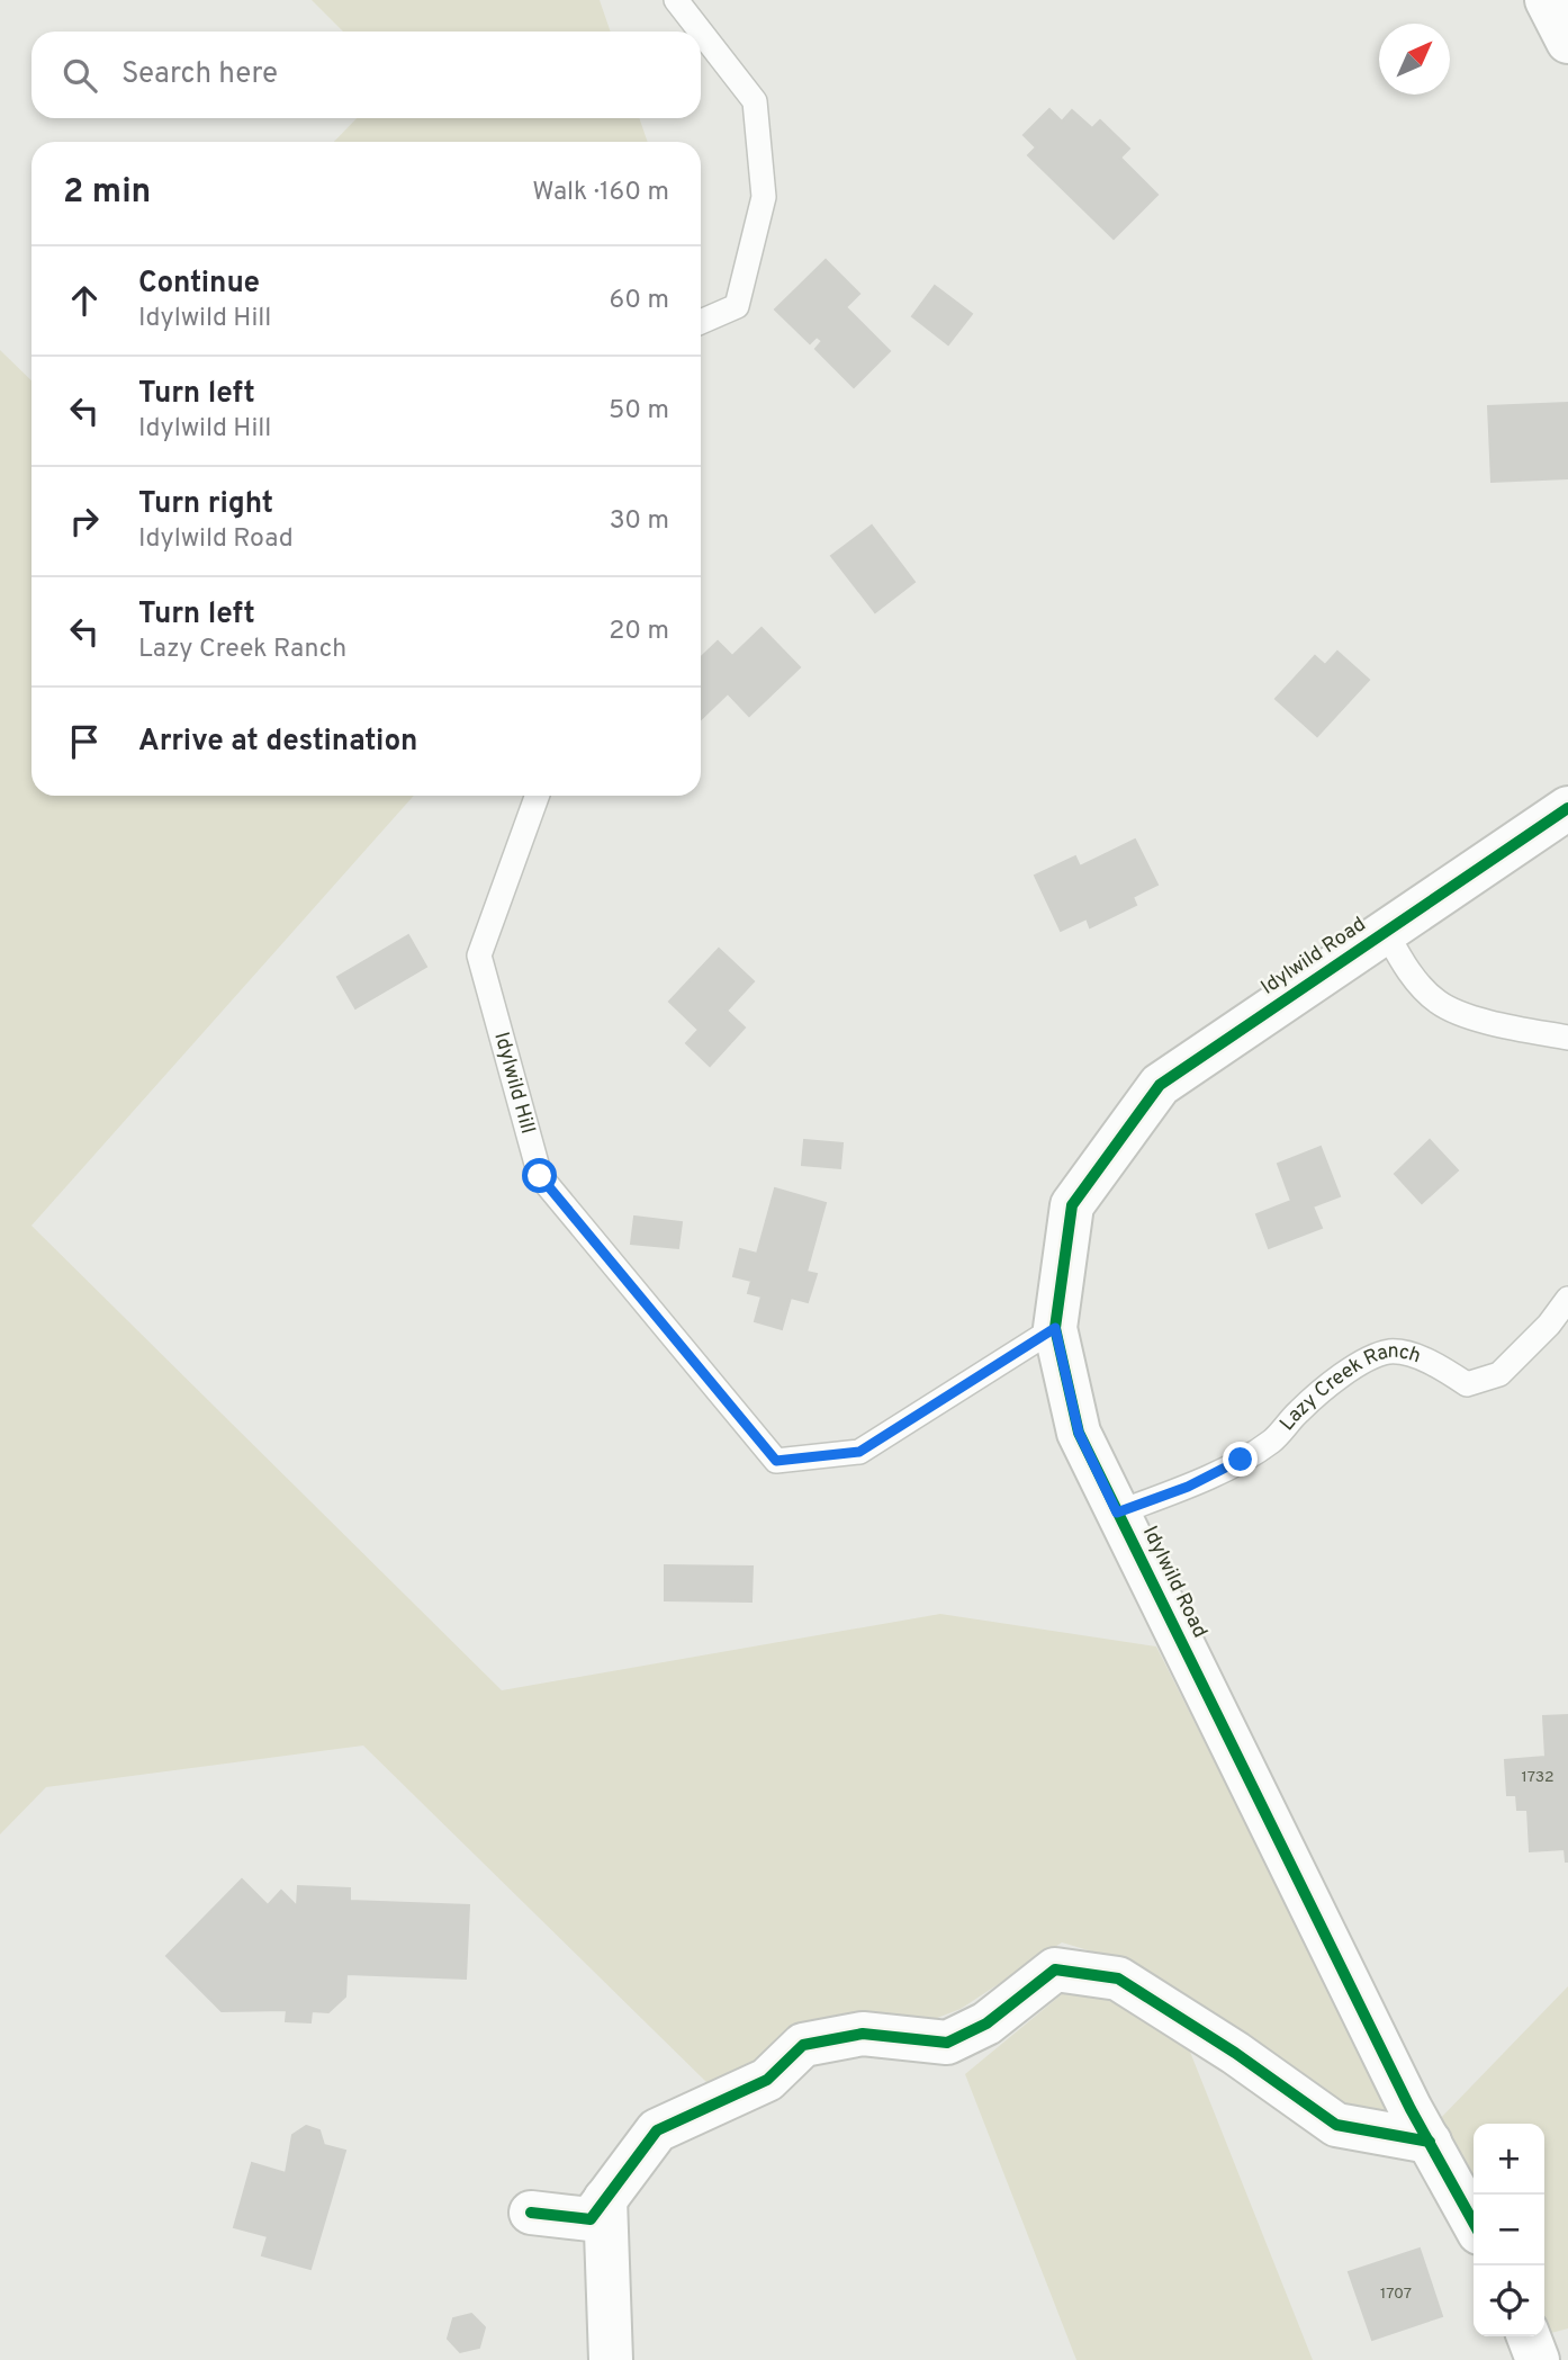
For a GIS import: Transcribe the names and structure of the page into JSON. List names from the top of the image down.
{
  "streets": {
    "street": ["Idylwild Road"],
    "lane": ["Idylwild Hill", "Lazy Creek Ranch"]
  },
  "crossings": [
    ["Idylwild Road", "Idylwild Hill"],
    ["Idylwild Road", "Lazy Creek Ranch"]
  ],
  "house_numbers": ["1732", "1707"],
  "north": "top right",
  "page": {
    "search": "Search here",
    "heading": ["2 min", "Walk · 160 m"],
    "list": [
      ["Continue", "Idylwild Hill", "60 m"],
      ["Turn left", "Idylwild Hill", "50 m"],
      ["Turn right", "Idylwild Road", "30 m"],
      ["Turn left", "Lazy Creek Ranch", "20 m"],
      "Arrive at destination"
    ],
    "map_buttons": ["+", "−"]
  }
}
